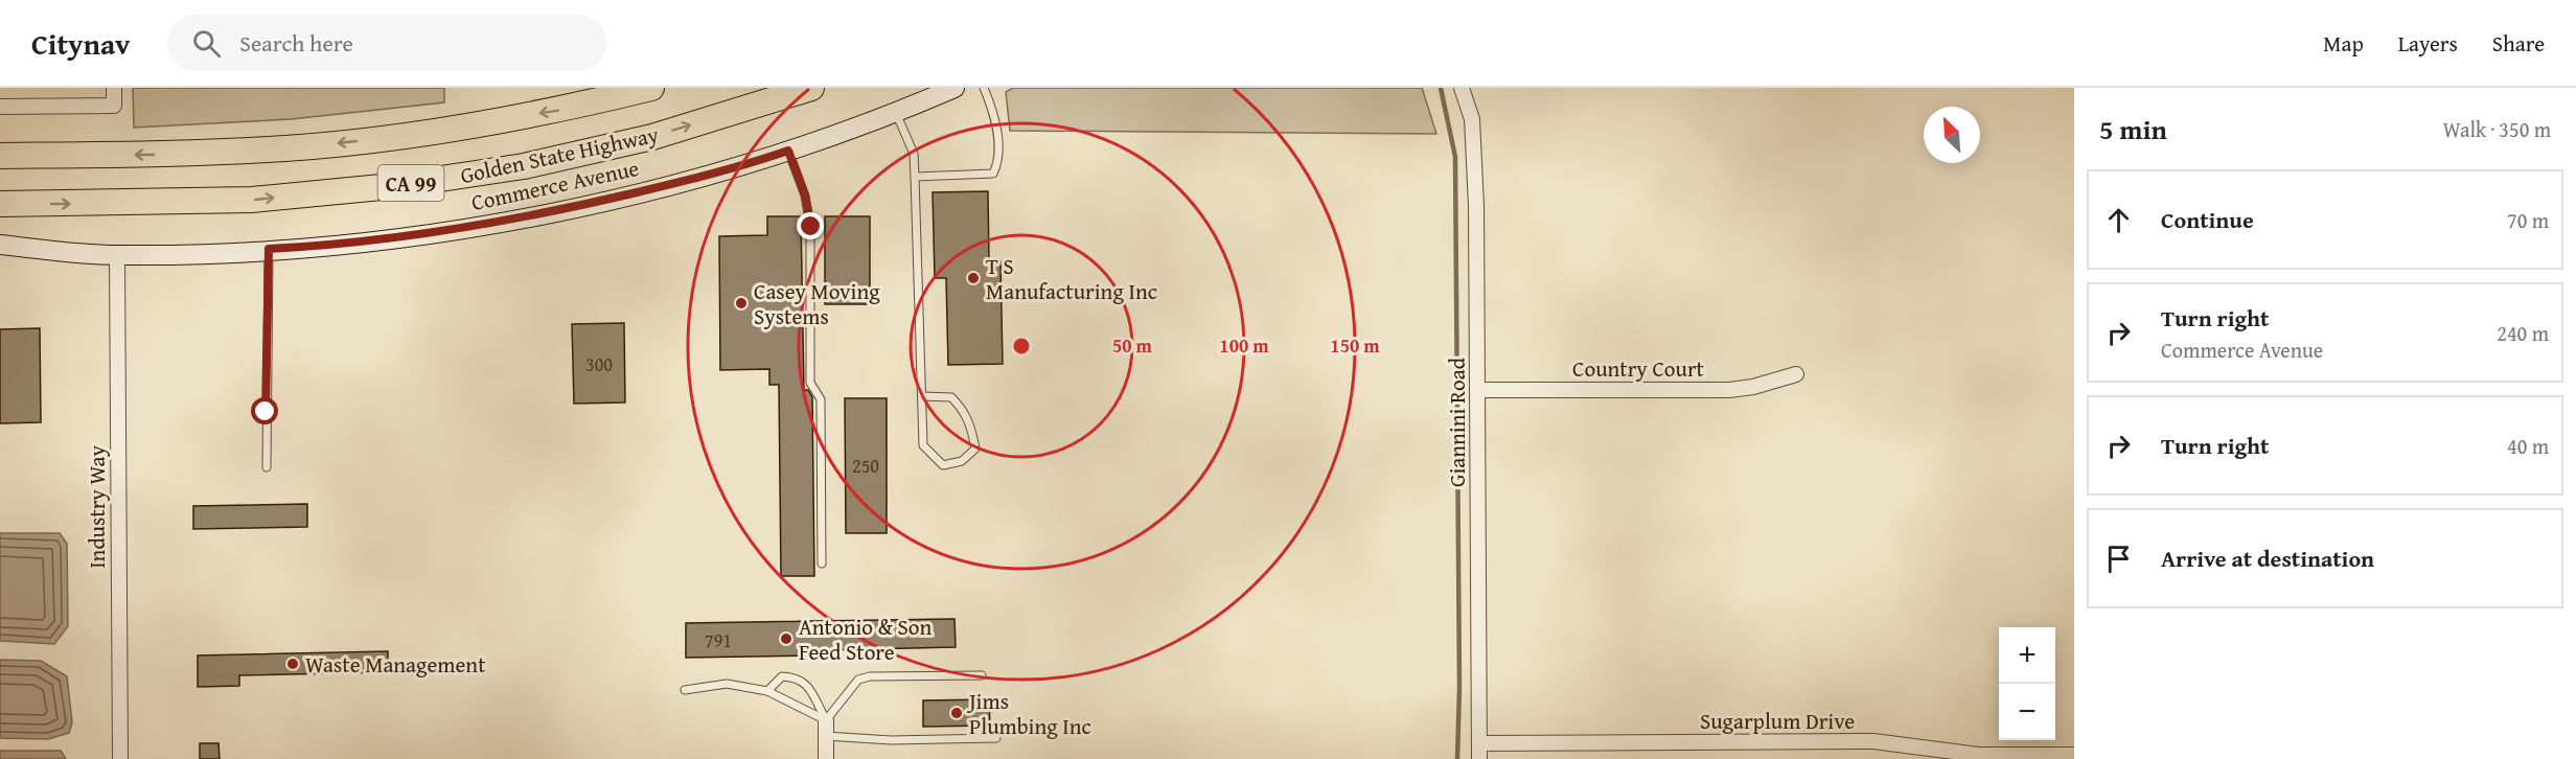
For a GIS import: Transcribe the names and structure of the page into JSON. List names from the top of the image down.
{
  "streets": {
    "highway": ["Golden State Highway", "CA 99"],
    "street": [
      "Commerce Avenue",
      "Country Court",
      "Giannini Road",
      "Industry Way",
      "Sugarplum Drive"
    ]
  },
  "crossings": [
    ["Commerce Avenue", "Industry Way"],
    ["Country Court", "Giannini Road"],
    ["Giannini Road", "Sugarplum Drive"]
  ],
  "places": [
    "T S Manufacturing Inc",
    "Casey Moving Systems",
    "Antonio & Son Feed Store",
    "Waste Management",
    "Jims Plumbing Inc"
  ],
  "house_numbers": ["300", "250", "791"],
  "north": "top left",
  "page": {
    "header": "Citynav",
    "search": "Search here",
    "nav": ["Map", "Layers", "Share"],
    "heading": ["5 min", "Walk · 350 m"],
    "list": [
      ["Continue", "70 m"],
      ["Turn right", "Commerce Avenue", "240 m"],
      ["Turn right", "40 m"],
      "Arrive at destination"
    ],
    "map_buttons": ["+", "−"]
  },
  "rings": ["50 m", "100 m", "150 m"]
}
